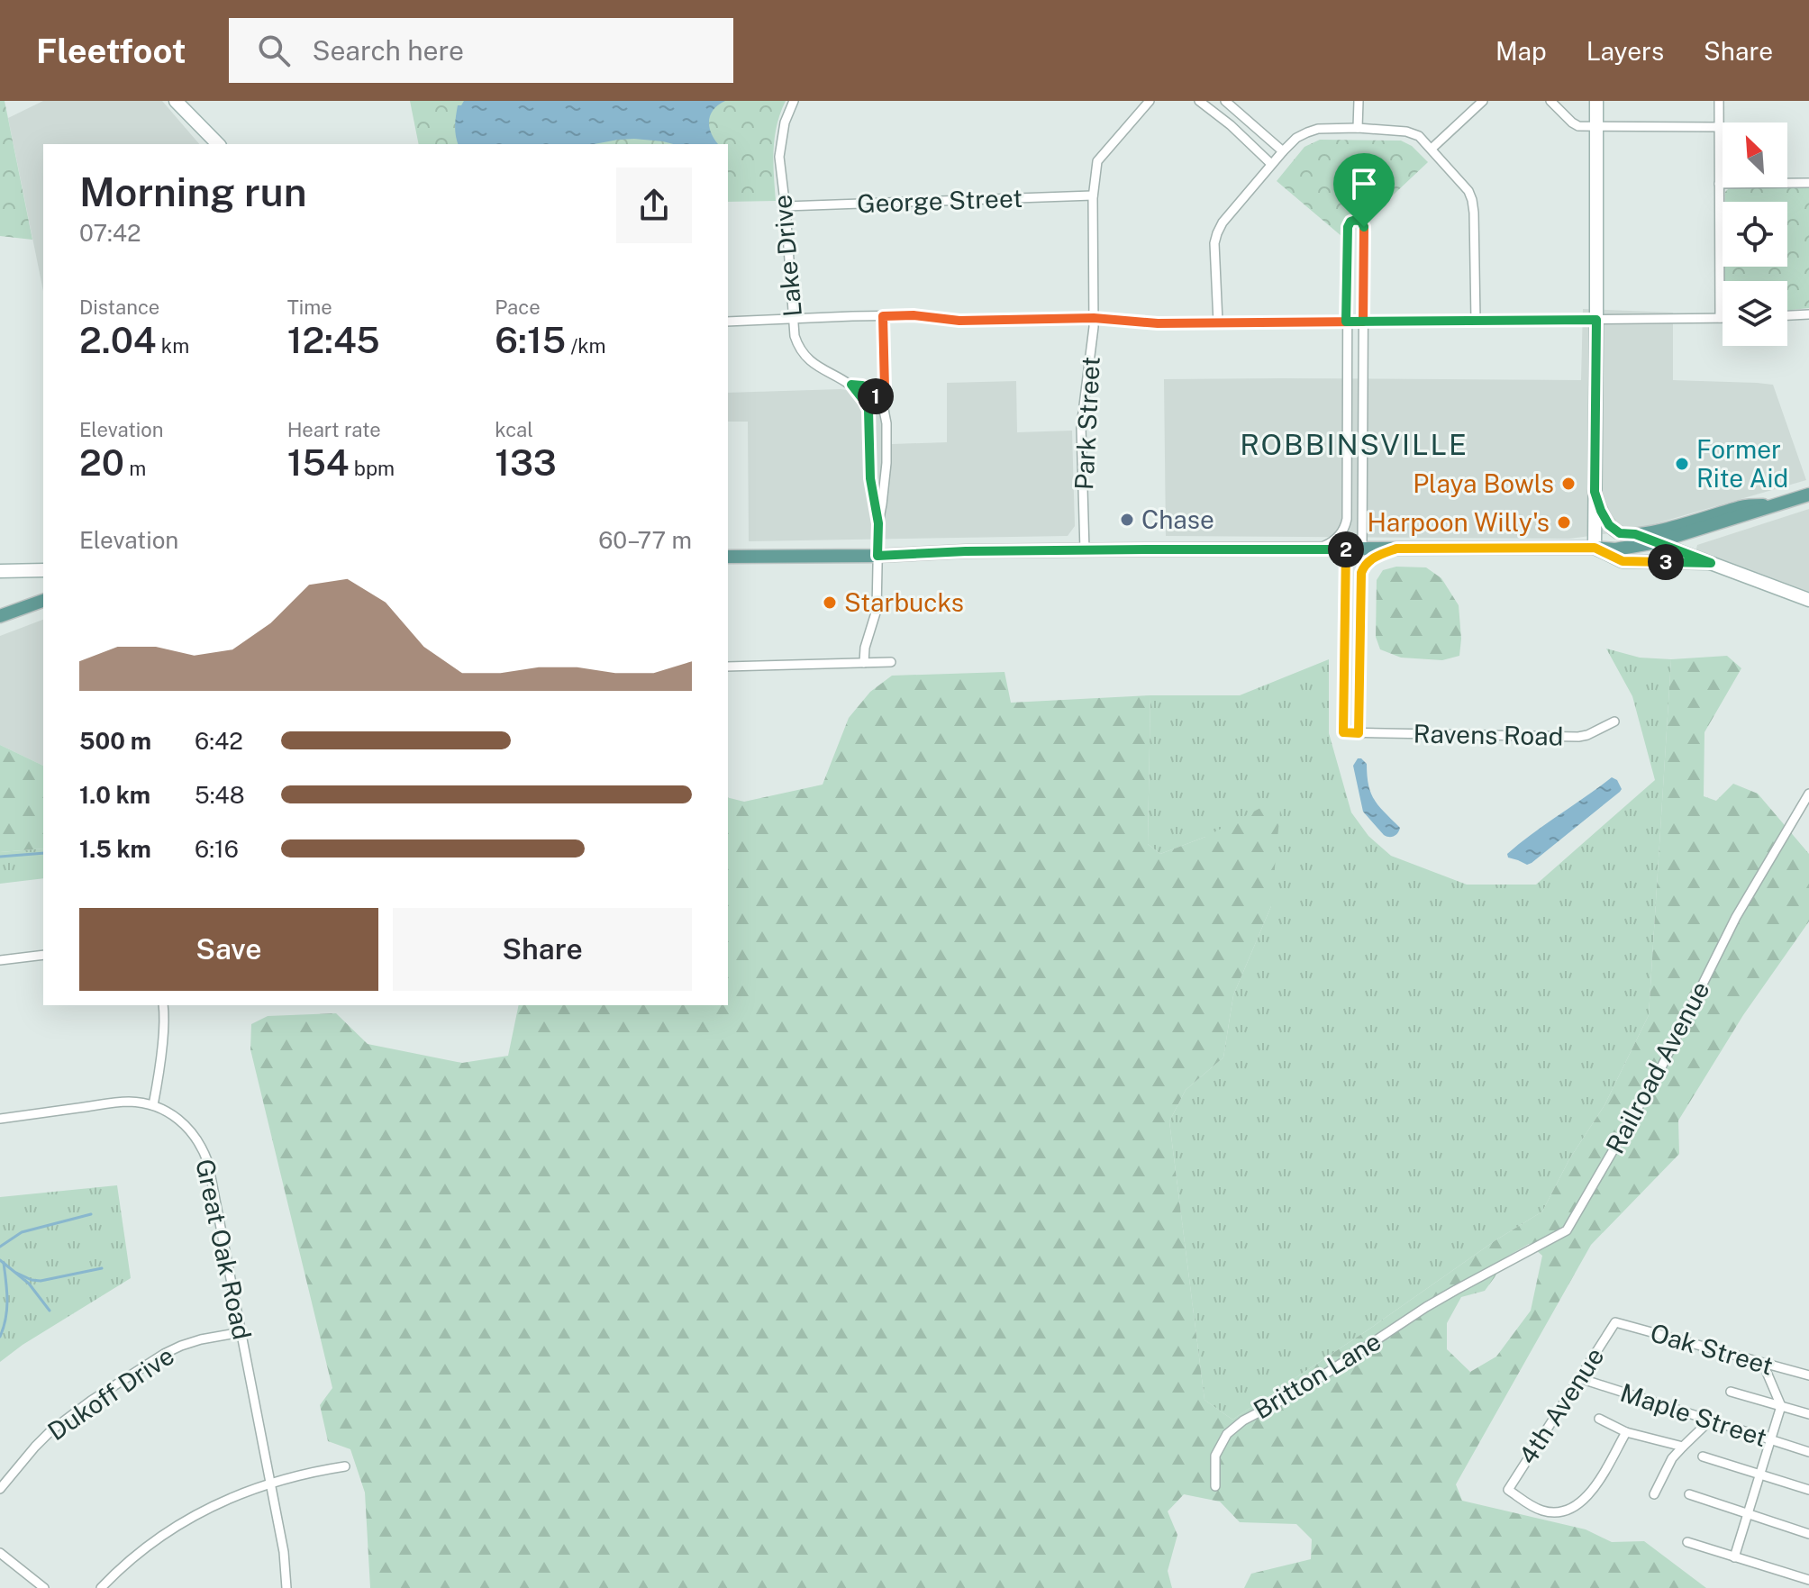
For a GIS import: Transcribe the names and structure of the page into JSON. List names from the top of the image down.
{
  "streets": {
    "street": [
      "George Street",
      "Lake Drive",
      "Park Street",
      "Ravens Road",
      "Railroad Avenue",
      "Great Oak Road",
      "Oak Street",
      "Britton Lane",
      "Dukoff Drive",
      "4th Avenue",
      "Maple Street"
    ]
  },
  "crossings": [
    ["George Street", "Lake Drive"],
    ["George Street", "Park Street"],
    ["Railroad Avenue", "Britton Lane"],
    ["Great Oak Road", "Dukoff Drive"],
    ["Oak Street", "4th Avenue"],
    ["4th Avenue", "Maple Street"]
  ],
  "districts": ["ROBBINSVILLE"],
  "places": [
    "Former Rite Aid",
    "Playa Bowls",
    "Chase",
    "Harpoon Willy's",
    "Starbucks"
  ],
  "north": "top left",
  "page": {
    "header": "Fleetfoot",
    "search": "Search here",
    "nav": ["Map", "Layers", "Share"],
    "heading": ["Morning run", "07:42"],
    "stats": [
      ["Distance", "2.04 km"],
      ["Time", "12:45"],
      ["Pace", "6:15 /km"],
      ["Elevation", "20 m"],
      ["Heart rate", "154 bpm"],
      ["kcal", "133"]
    ],
    "pins": ["1", "2", "3"],
    "chart": ["Elevation", "60–77 m"],
    "list": [
      {
        "name": "500 m",
        "note": "6:42"
      },
      {
        "name": "1.0 km",
        "note": "5:48"
      },
      {
        "name": "1.5 km",
        "note": "6:16"
      }
    ],
    "buttons": ["Save", "Share"]
  }
}
